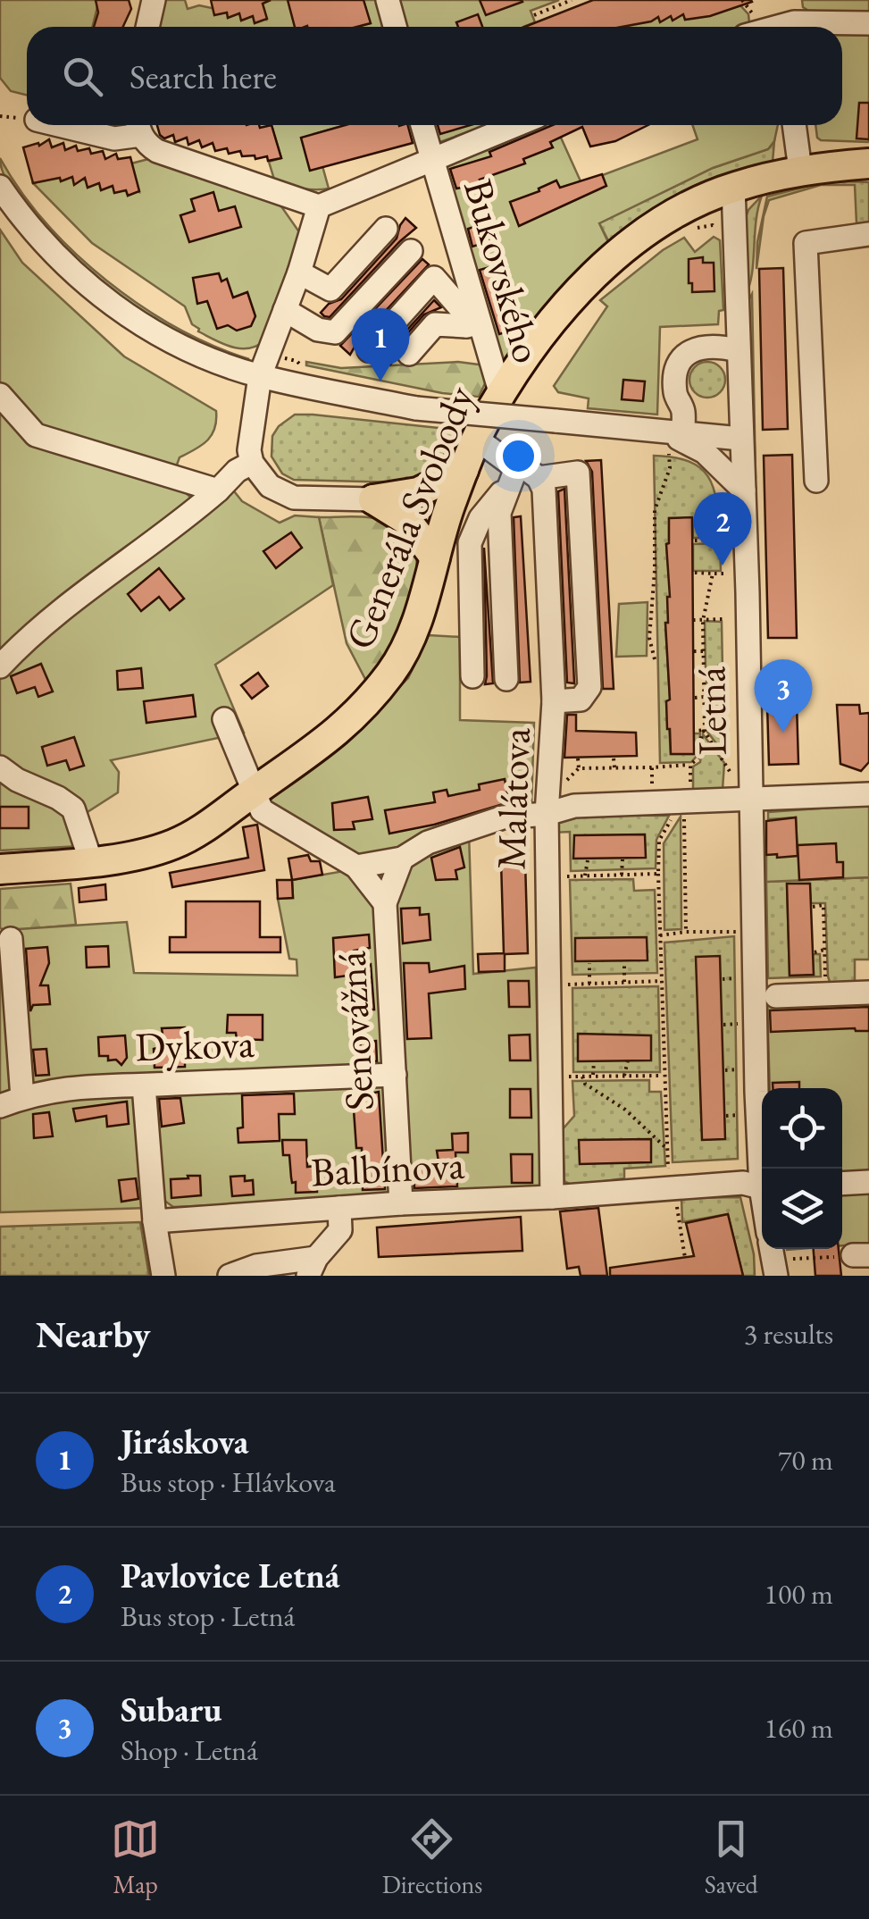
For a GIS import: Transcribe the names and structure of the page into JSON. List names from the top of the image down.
{
  "streets": {
    "main road": ["Generála Svobody"],
    "street": [
      "Bukovského",
      "Letná",
      "Malátova",
      "Senovážná",
      "Dykova",
      "Balbínova"
    ]
  },
  "crossings": [
    ["Bukovského", "Generála Svobody"],
    ["Generála Svobody", "Letná"],
    ["Letná", "Balbínova"],
    ["Malátova", "Balbínova"],
    ["Senovážná", "Dykova"],
    ["Senovážná", "Balbínova"]
  ],
  "page": {
    "search": "Search here",
    "pins": ["1", "2", "3"],
    "heading": ["Nearby", "3 results"],
    "list": [
      {
        "mark": "1",
        "name": "Jiráskova",
        "note": "Bus stop · Hlávkova",
        "value": "70 m"
      },
      {
        "mark": "2",
        "name": "Pavlovice Letná",
        "note": "Bus stop · Letná",
        "value": "100 m"
      },
      {
        "mark": "3",
        "name": "Subaru",
        "note": "Shop · Letná",
        "value": "160 m"
      }
    ],
    "nav": ["Map", "Directions", "Saved"]
  }
}
